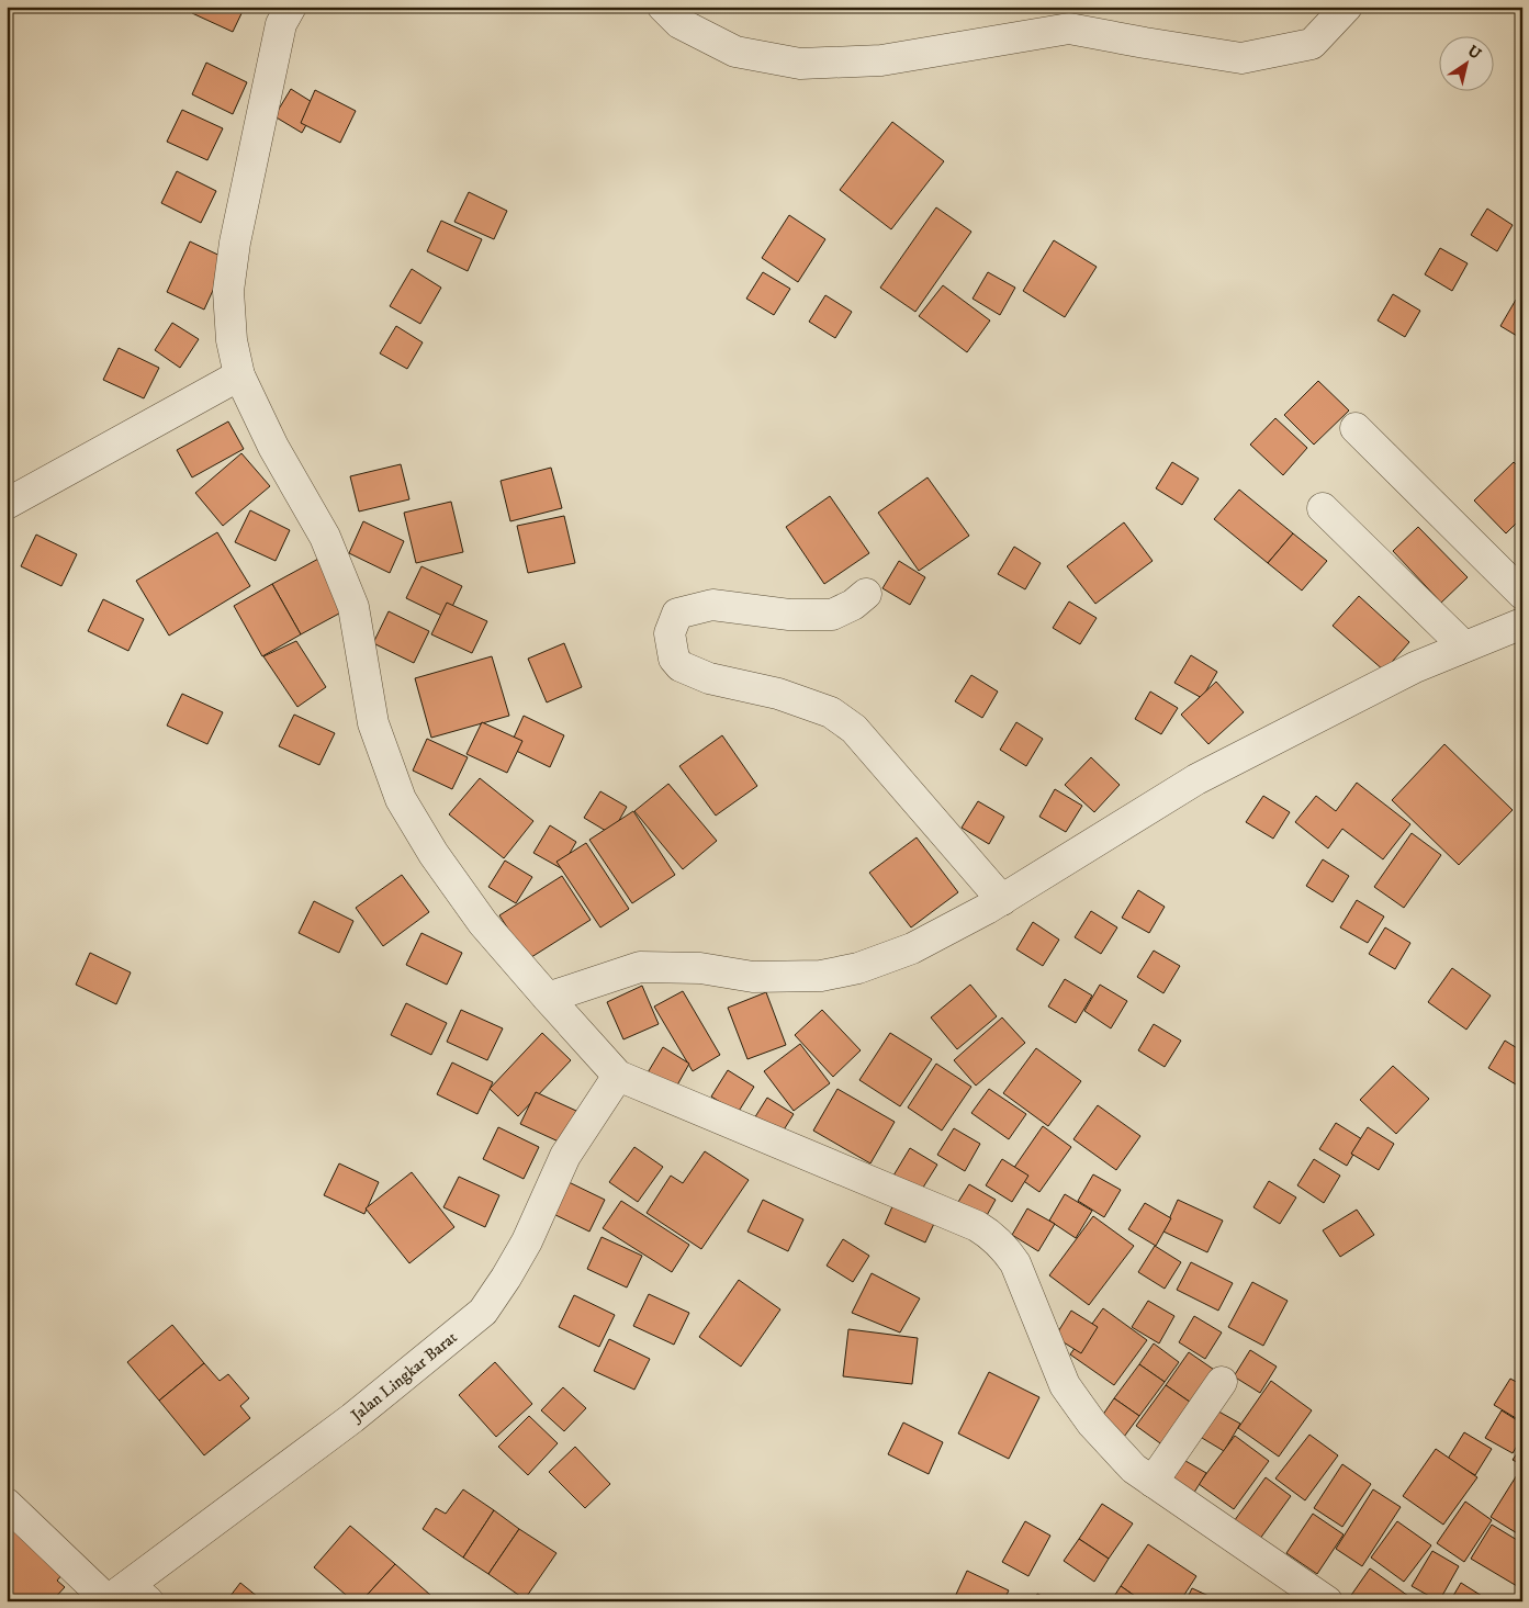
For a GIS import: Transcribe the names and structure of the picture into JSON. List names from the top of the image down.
{
  "streets": {
    "street": ["Jalan Lingkar Barat"]
  },
  "north": "top right"
}
